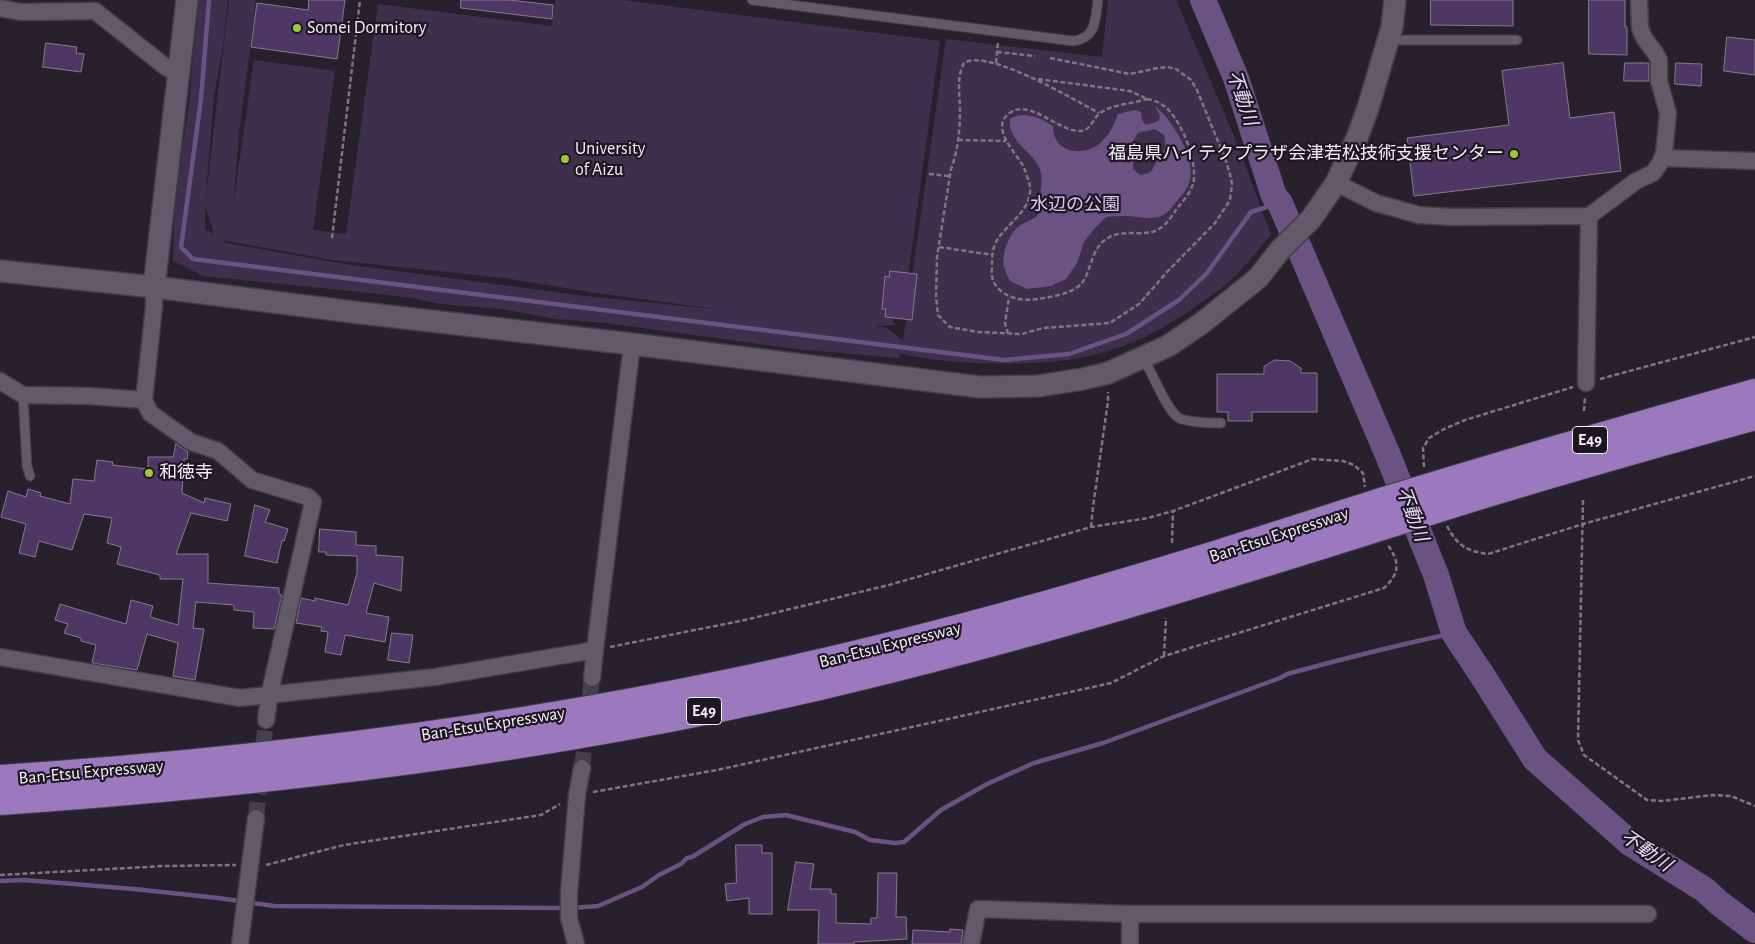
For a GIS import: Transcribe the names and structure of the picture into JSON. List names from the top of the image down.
{
  "streets": {
    "highway": ["E49", "Ban-Etsu Expressway"]
  },
  "water": ["不動川"],
  "parks": ["水辺の公園"],
  "places": [
    "Somei Dormitory",
    "福島県ハイテクプラザ会津若松技術支援センター",
    "University of Aizu",
    "和徳寺"
  ]
}
